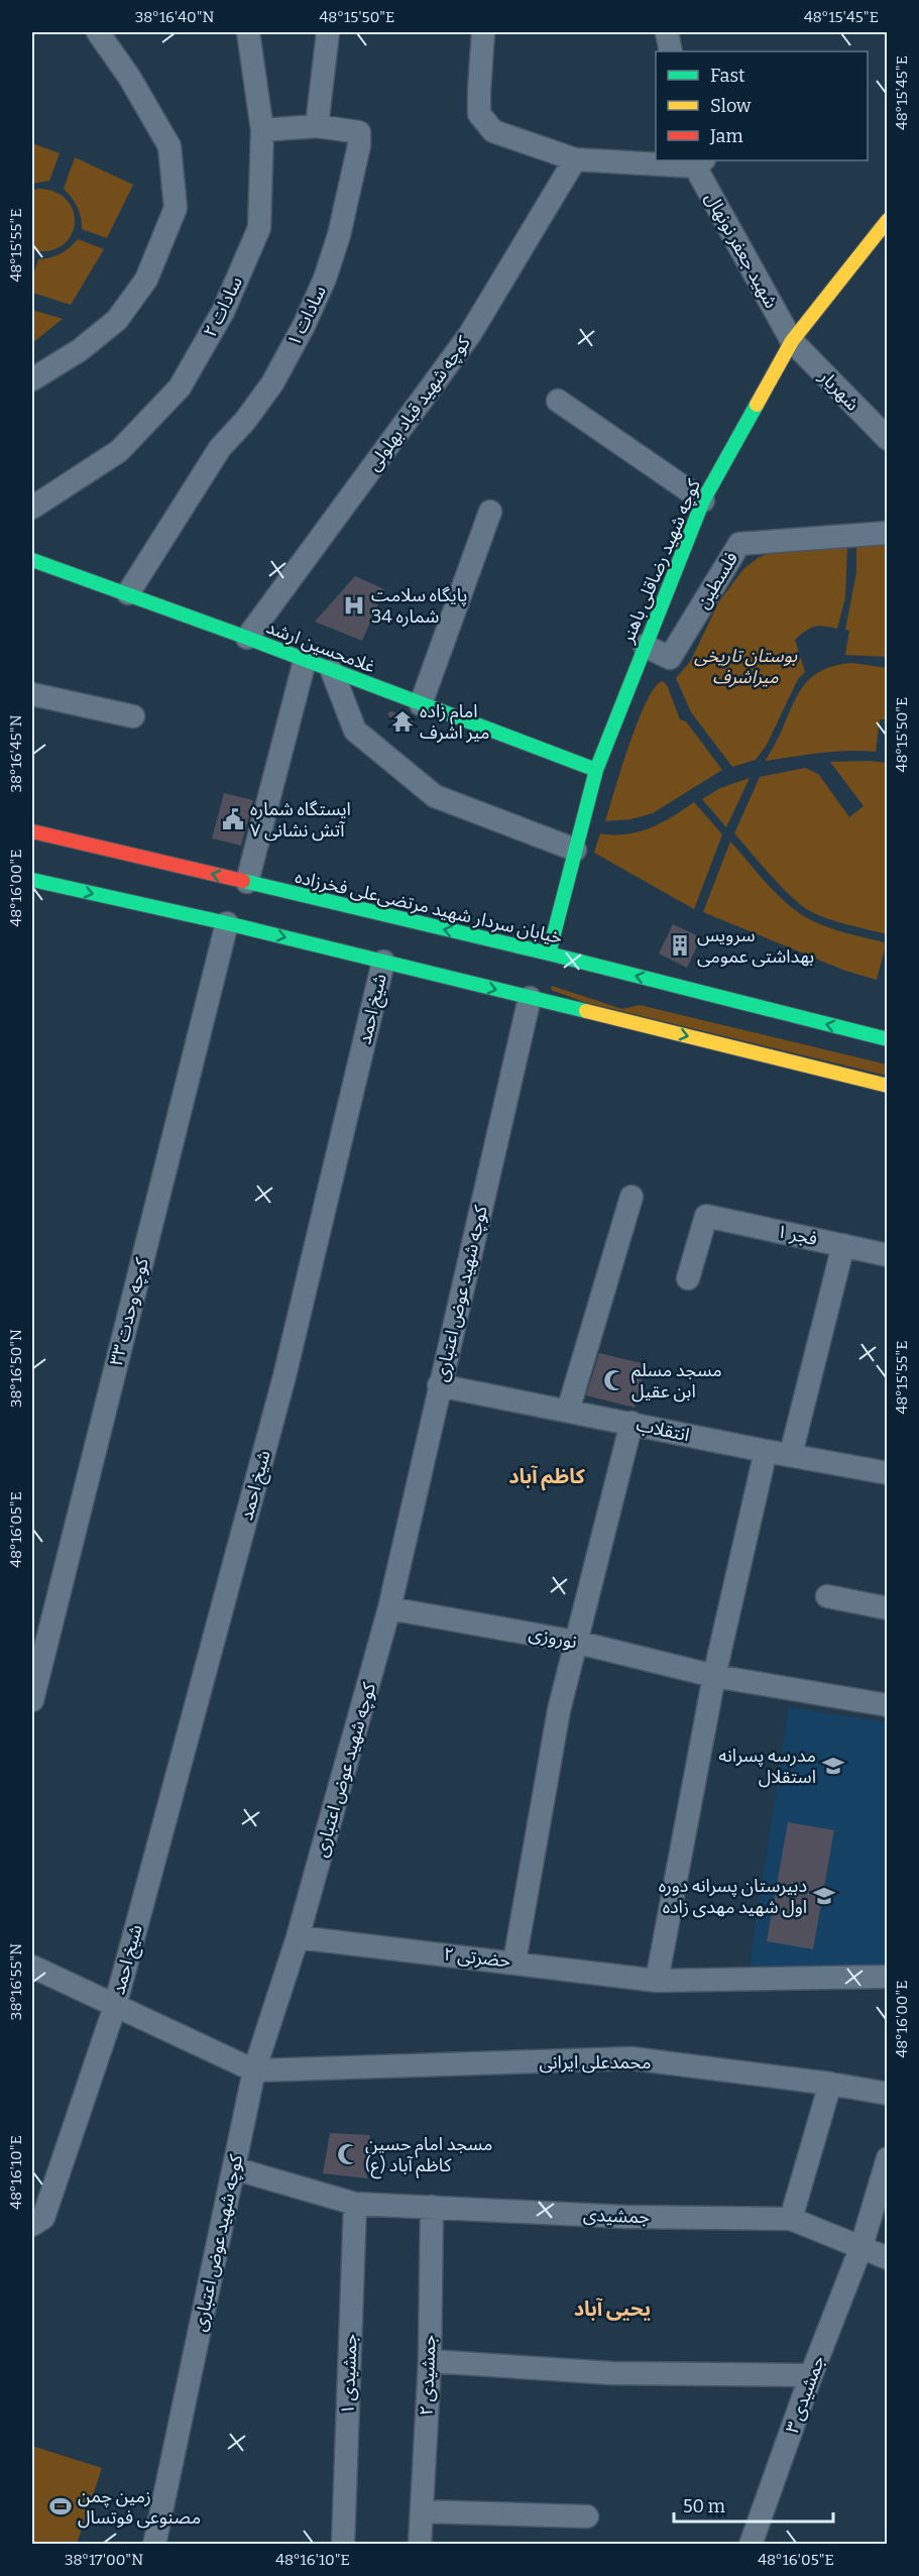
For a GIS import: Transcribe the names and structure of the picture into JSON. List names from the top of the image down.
{
  "streets": {
    "main road": ["کوچه شهید رضاقلی باهنر", "غلامحسین ارشد", "خیابان سردار شهید مرتضی‌علی فخرزاده"],
    "street": [
      "شهید جعفر نونهال",
      "سادات ۲",
      "سادات ۱",
      "شهریار",
      "کوچه شهید قباد بهلولی",
      "فلسطین",
      "شیخ احمد",
      "فجر ۱",
      "کوچه شهید عوض اعتباری",
      "کوچه وحدت ۳۳",
      "انتقلاب",
      "نوروزی",
      "حضرتی ۲",
      "محمدعلی ایرانی",
      "جمشیدی",
      "جمشیدی ۱",
      "جمشیدی ۲",
      "جمشیدی ۳"
    ]
  },
  "crossings": [
    ["شهید جعفر نونهال", "شهریار"],
    ["شهید جعفر نونهال", "کوچه شهید رضاقلی باهنر"],
    ["سادات ۱", "غلامحسین ارشد"],
    ["شهریار", "کوچه شهید رضاقلی باهنر"],
    ["کوچه شهید قباد بهلولی", "غلامحسین ارشد"],
    ["کوچه شهید رضاقلی باهنر", "فلسطین"],
    ["کوچه شهید رضاقلی باهنر", "غلامحسین ارشد"],
    ["کوچه شهید رضاقلی باهنر", "خیابان سردار شهید مرتضی‌علی فخرزاده"],
    ["کوچه شهید عوض اعتباری", "انتقلاب"],
    ["کوچه شهید عوض اعتباری", "نوروزی"],
    ["کوچه شهید عوض اعتباری", "حضرتی ۲"],
    ["کوچه شهید عوض اعتباری", "محمدعلی ایرانی"],
    ["کوچه شهید عوض اعتباری", "جمشیدی"],
    ["جمشیدی", "جمشیدی ۱"],
    ["جمشیدی", "جمشیدی ۲"],
    ["جمشیدی", "جمشیدی ۳"]
  ],
  "districts": ["کاظم آباد", "یحیی آباد"],
  "parks": ["بوستان تاریخی میراشرف"],
  "places": {
    "hospital": ["پایگاه سلامت شماره 34"],
    "temple": ["امام زاده میر اشرف"],
    "public building": ["ایستگاه شماره ۷ آتش نشانی"],
    "building": ["سرویس بهداشتی عمومی"],
    "mosque": ["مسجد مسلم ابن عقیل", "مسجد امام حسین (ع) کاظم آباد"],
    "school or university": ["مدرسه پسرانه استقلال", "دبیرستان پسرانه دوره اول شهید مهدی زاده"],
    "sports": ["زمین چمن مصنوعی فوتسال"]
  },
  "legend": ["Fast", "Slow", "Jam"],
  "scale_bar": "50 m",
  "coordinates": [
    "38°16'40\"N",
    "48°15'50\"E",
    "48°15'45\"E",
    "48°15'55\"E",
    "38°16'45\"N",
    "48°16'00\"E",
    "38°16'50\"N",
    "48°16'05\"E",
    "38°16'55\"N",
    "48°16'10\"E",
    "38°17'00\"N"
  ]
}
